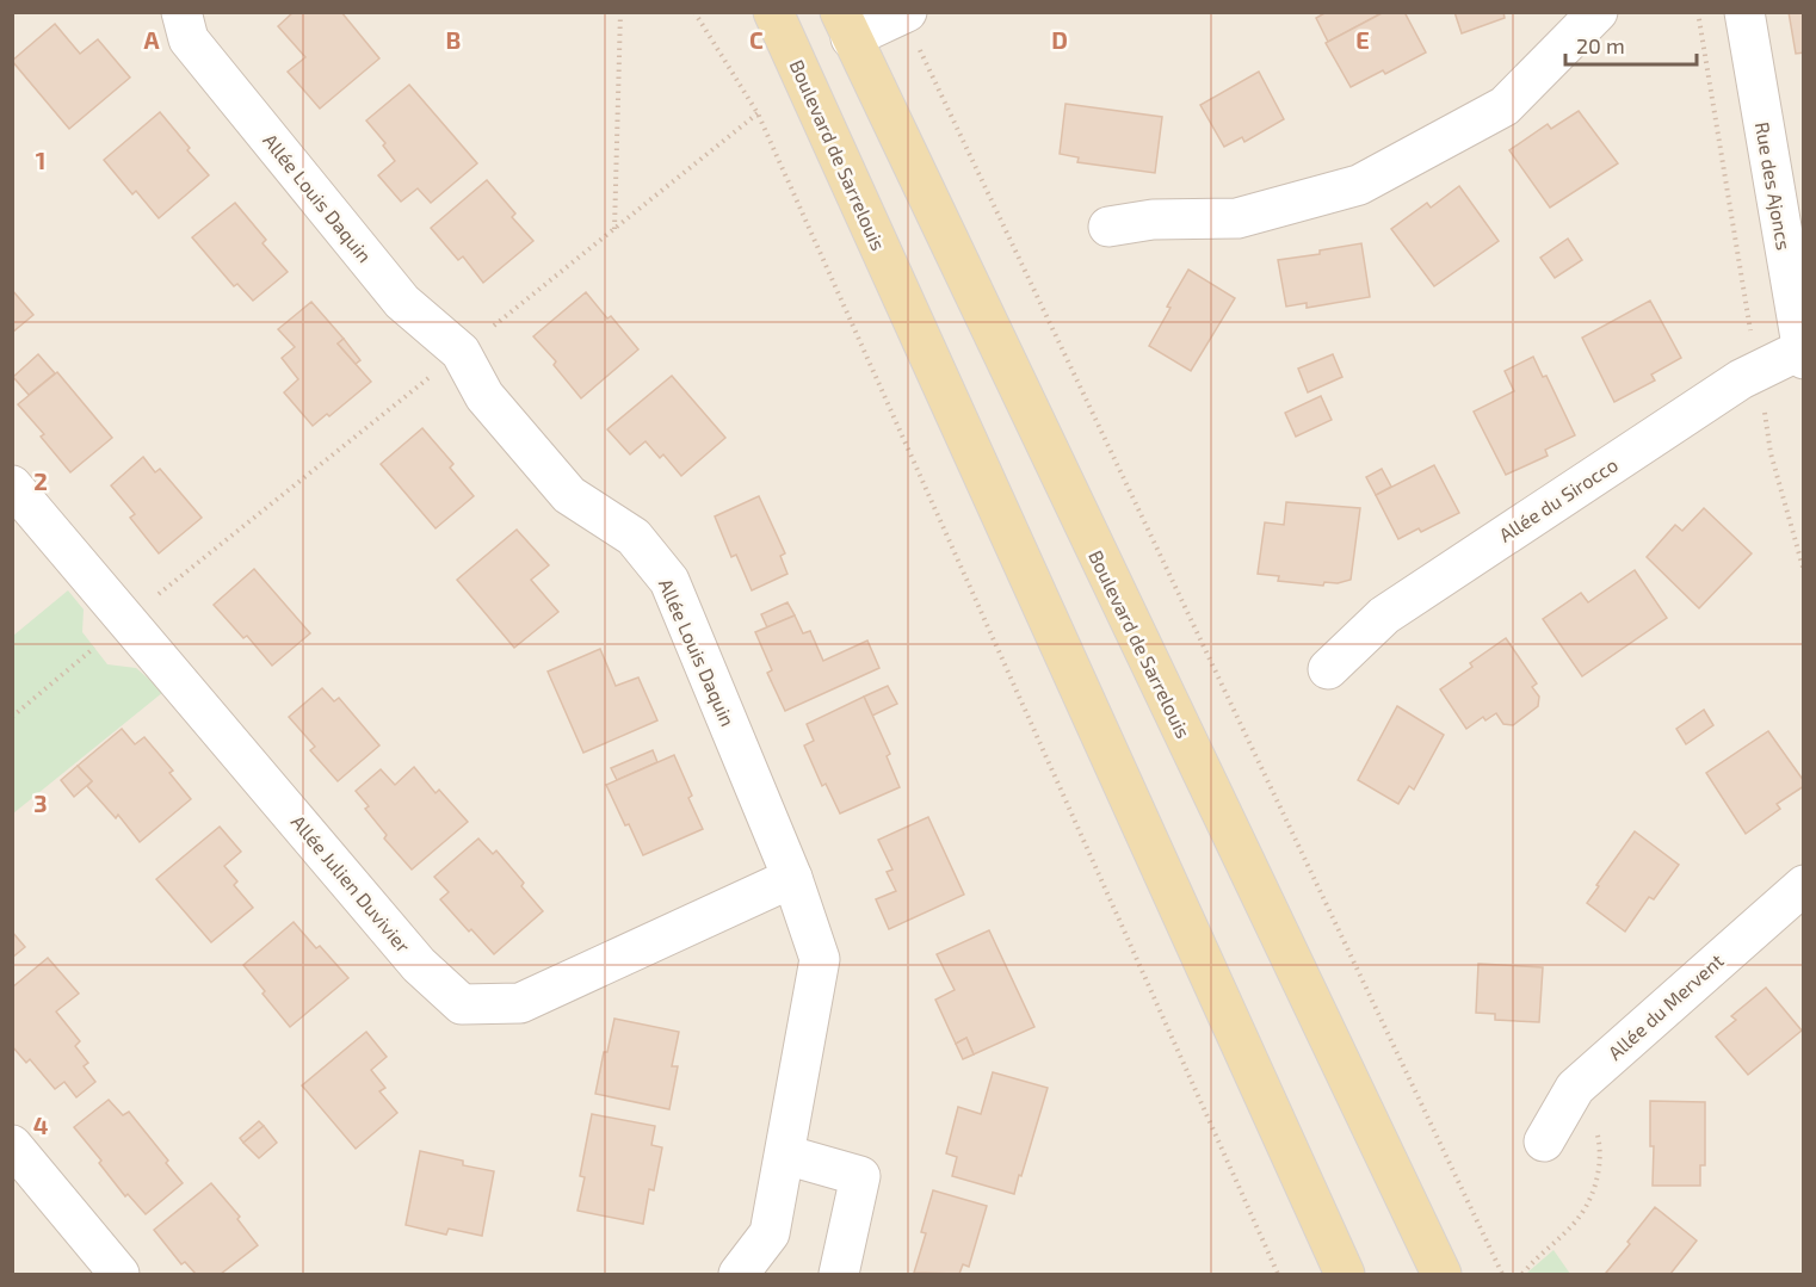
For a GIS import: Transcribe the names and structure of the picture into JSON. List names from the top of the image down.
{
  "streets": {
    "main road": ["Boulevard de Sarrelouis"],
    "street": [
      "Rue des Ajoncs",
      "Allée Louis Daquin",
      "Allée du Sirocco",
      "Allée Julien Duvivier",
      "Allée du Mervent"
    ]
  },
  "crossings": [
    ["Rue des Ajoncs", "Allée du Sirocco"],
    ["Allée Louis Daquin", "Allée Julien Duvivier"]
  ],
  "scale_bar": "20 m",
  "grid": {
    "columns": [
      "A",
      "B",
      "C",
      "D",
      "E"
    ],
    "rows": [
      "1",
      "2",
      "3",
      "4"
    ]
  }
}
